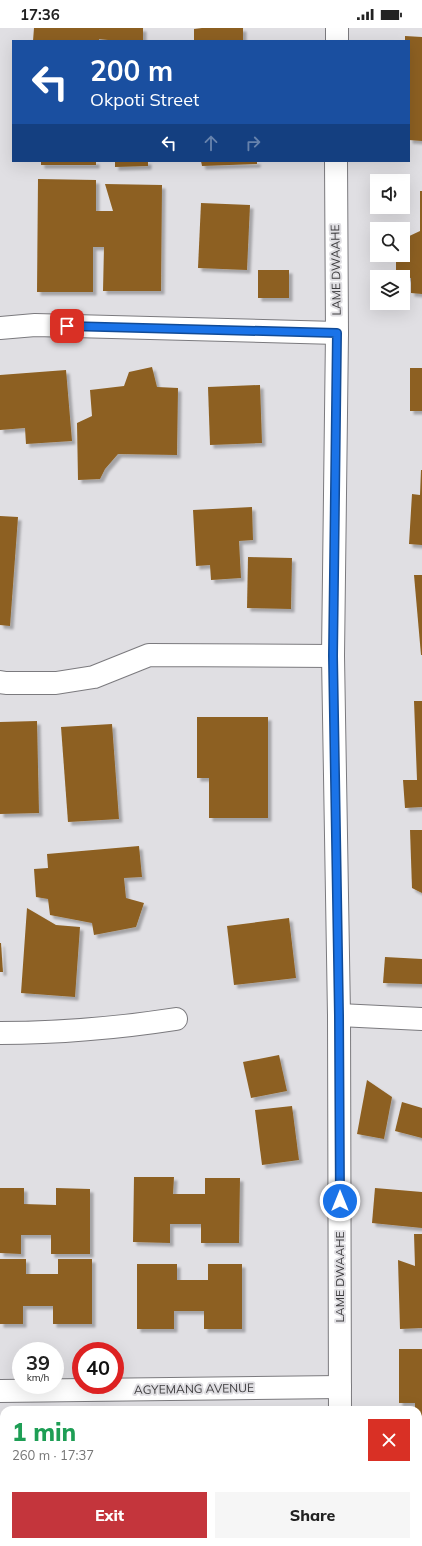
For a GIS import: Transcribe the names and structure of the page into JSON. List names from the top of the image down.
{
  "streets": {
    "street": ["LAME DWAAHE", "AGYEMANG AVENUE"]
  },
  "crossings": [
    ["LAME DWAAHE", "AGYEMANG AVENUE"]
  ],
  "page": {
    "status": "17:36",
    "turn": ["200 m", "Okpoti Street"],
    "speed": "39 km/h",
    "limit": "40",
    "heading": ["1 min", "260 m · 17:37"],
    "buttons": ["Exit", "Share"]
  }
}
